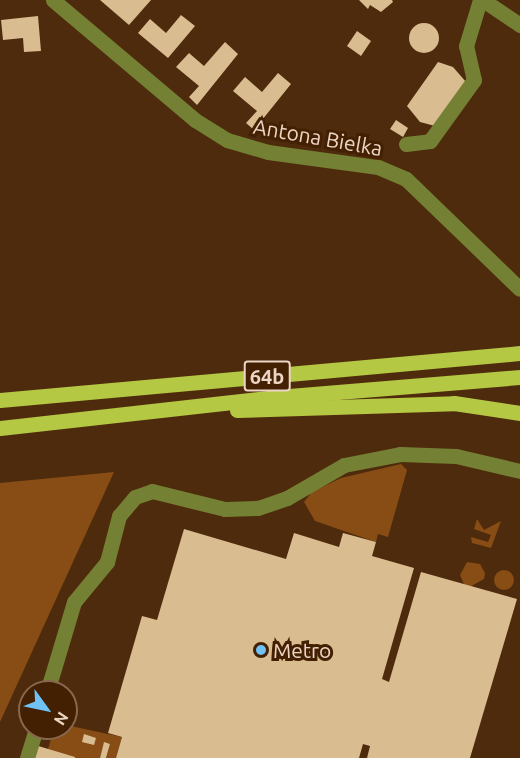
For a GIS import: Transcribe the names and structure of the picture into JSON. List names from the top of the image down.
{
  "streets": {
    "main road": ["64b"],
    "street": ["Antona Bielka"]
  },
  "places": ["Metro"],
  "north": "bottom right"
}
